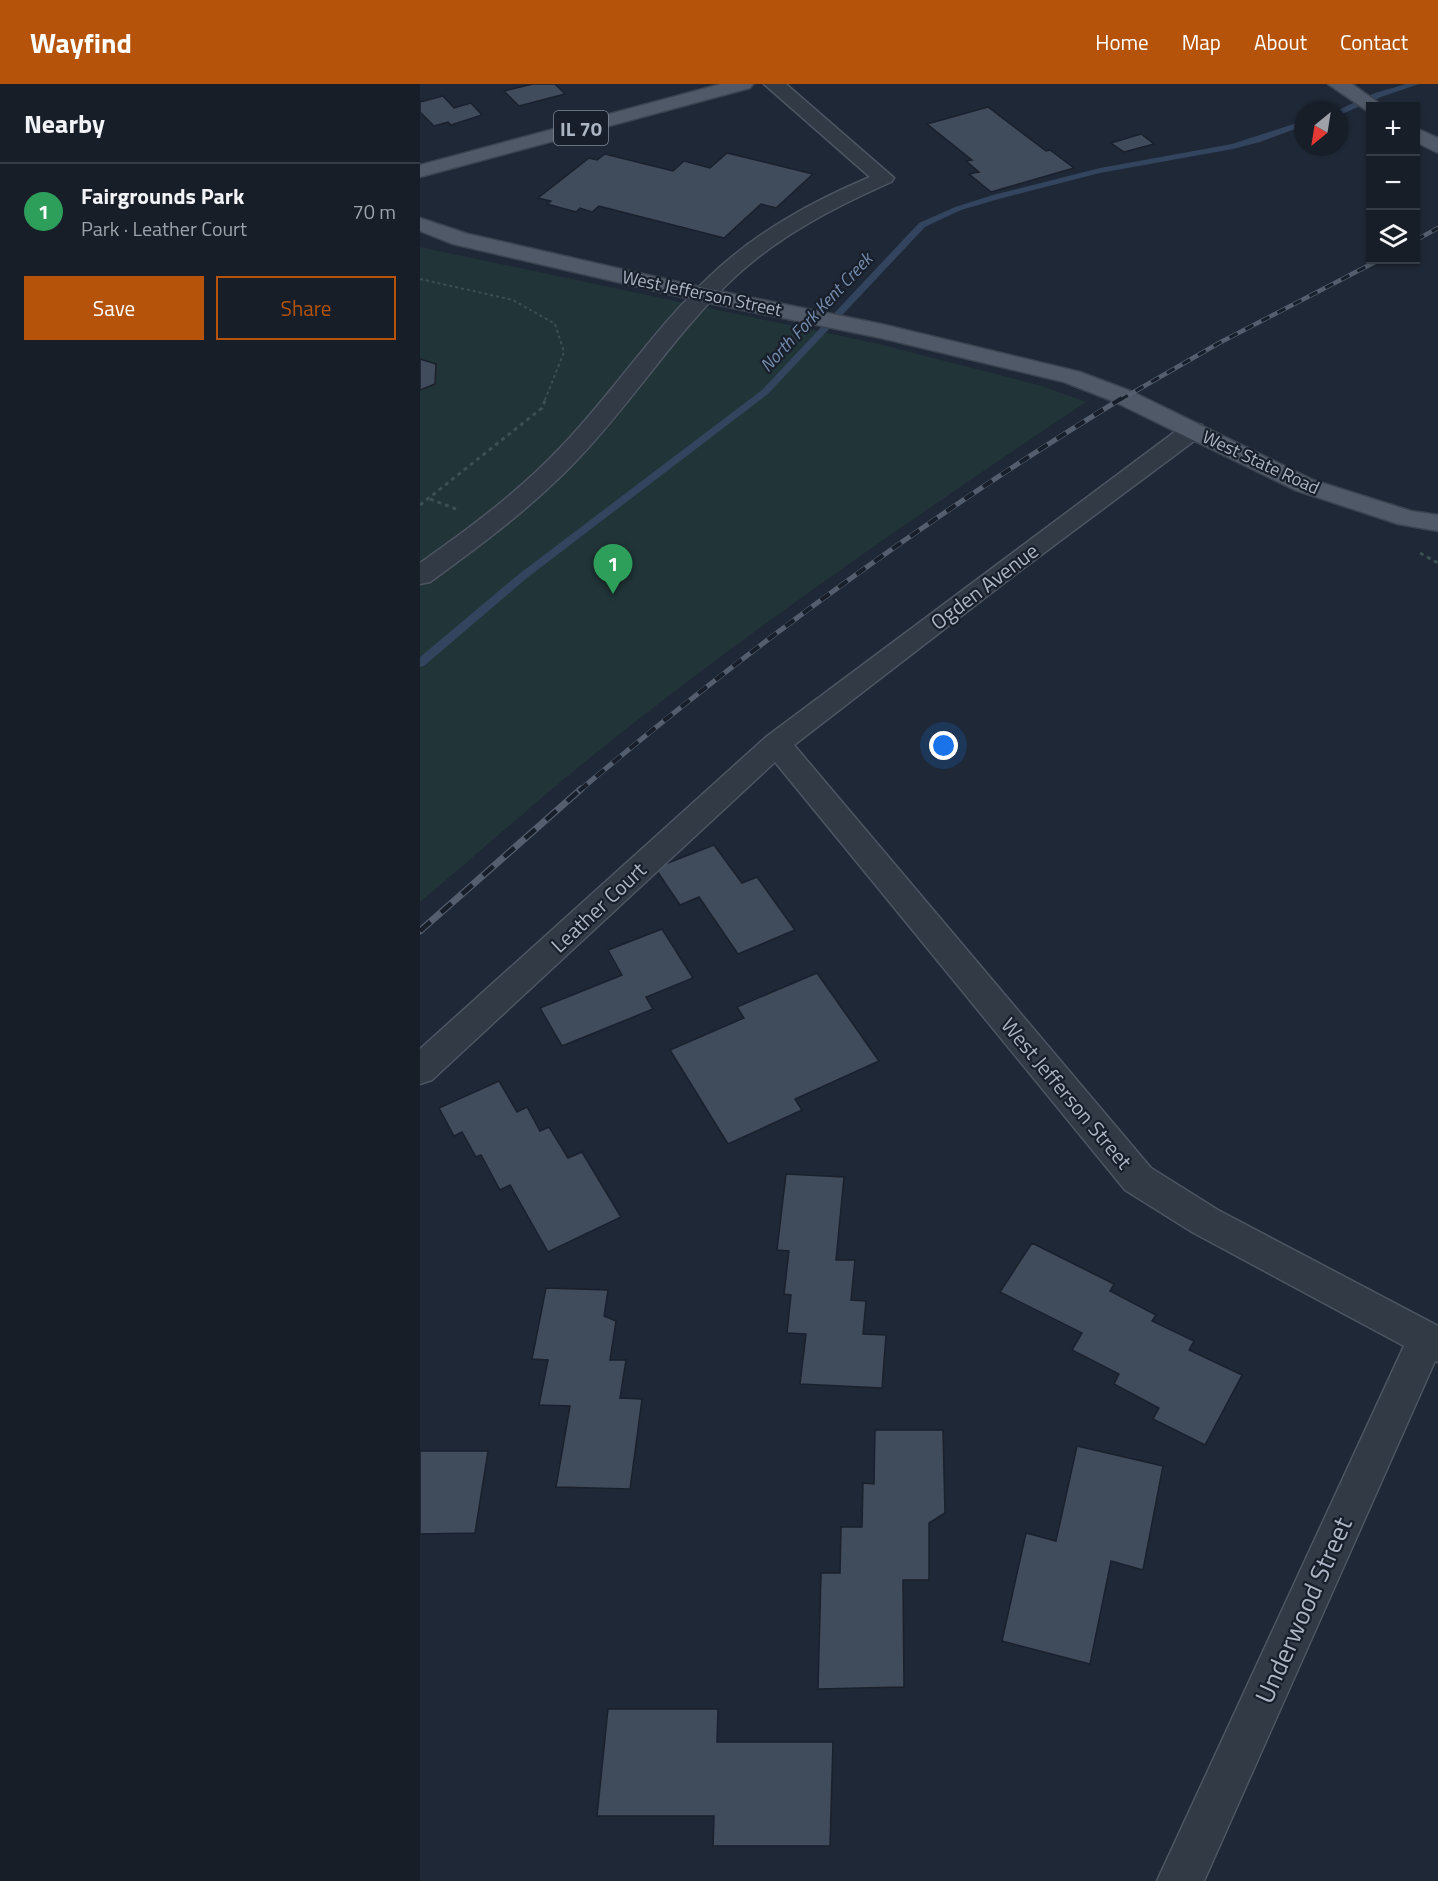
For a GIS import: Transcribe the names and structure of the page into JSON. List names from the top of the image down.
{
  "streets": {
    "main road": ["IL 70", "West Jefferson Street", "West State Road"],
    "street": ["Ogden Avenue", "Leather Court", "Underwood Street"]
  },
  "crossings": [
    ["West Jefferson Street", "West State Road"],
    ["West Jefferson Street", "Ogden Avenue"],
    ["West Jefferson Street", "Leather Court"],
    ["West Jefferson Street", "Underwood Street"],
    ["West State Road", "Ogden Avenue"],
    ["Ogden Avenue", "Leather Court"]
  ],
  "water": ["North Fork Kent Creek"],
  "north": "bottom left",
  "page": {
    "header": "Wayfind",
    "nav": [
      "Home",
      "Map",
      "About",
      "Contact"
    ],
    "heading": "Nearby",
    "map_buttons": ["+", "−"],
    "list": [
      {
        "mark": "1",
        "name": "Fairgrounds Park",
        "note": "Park · Leather Court",
        "value": "70 m"
      }
    ],
    "buttons": ["Save", "Share"],
    "pins": "1"
  }
}
